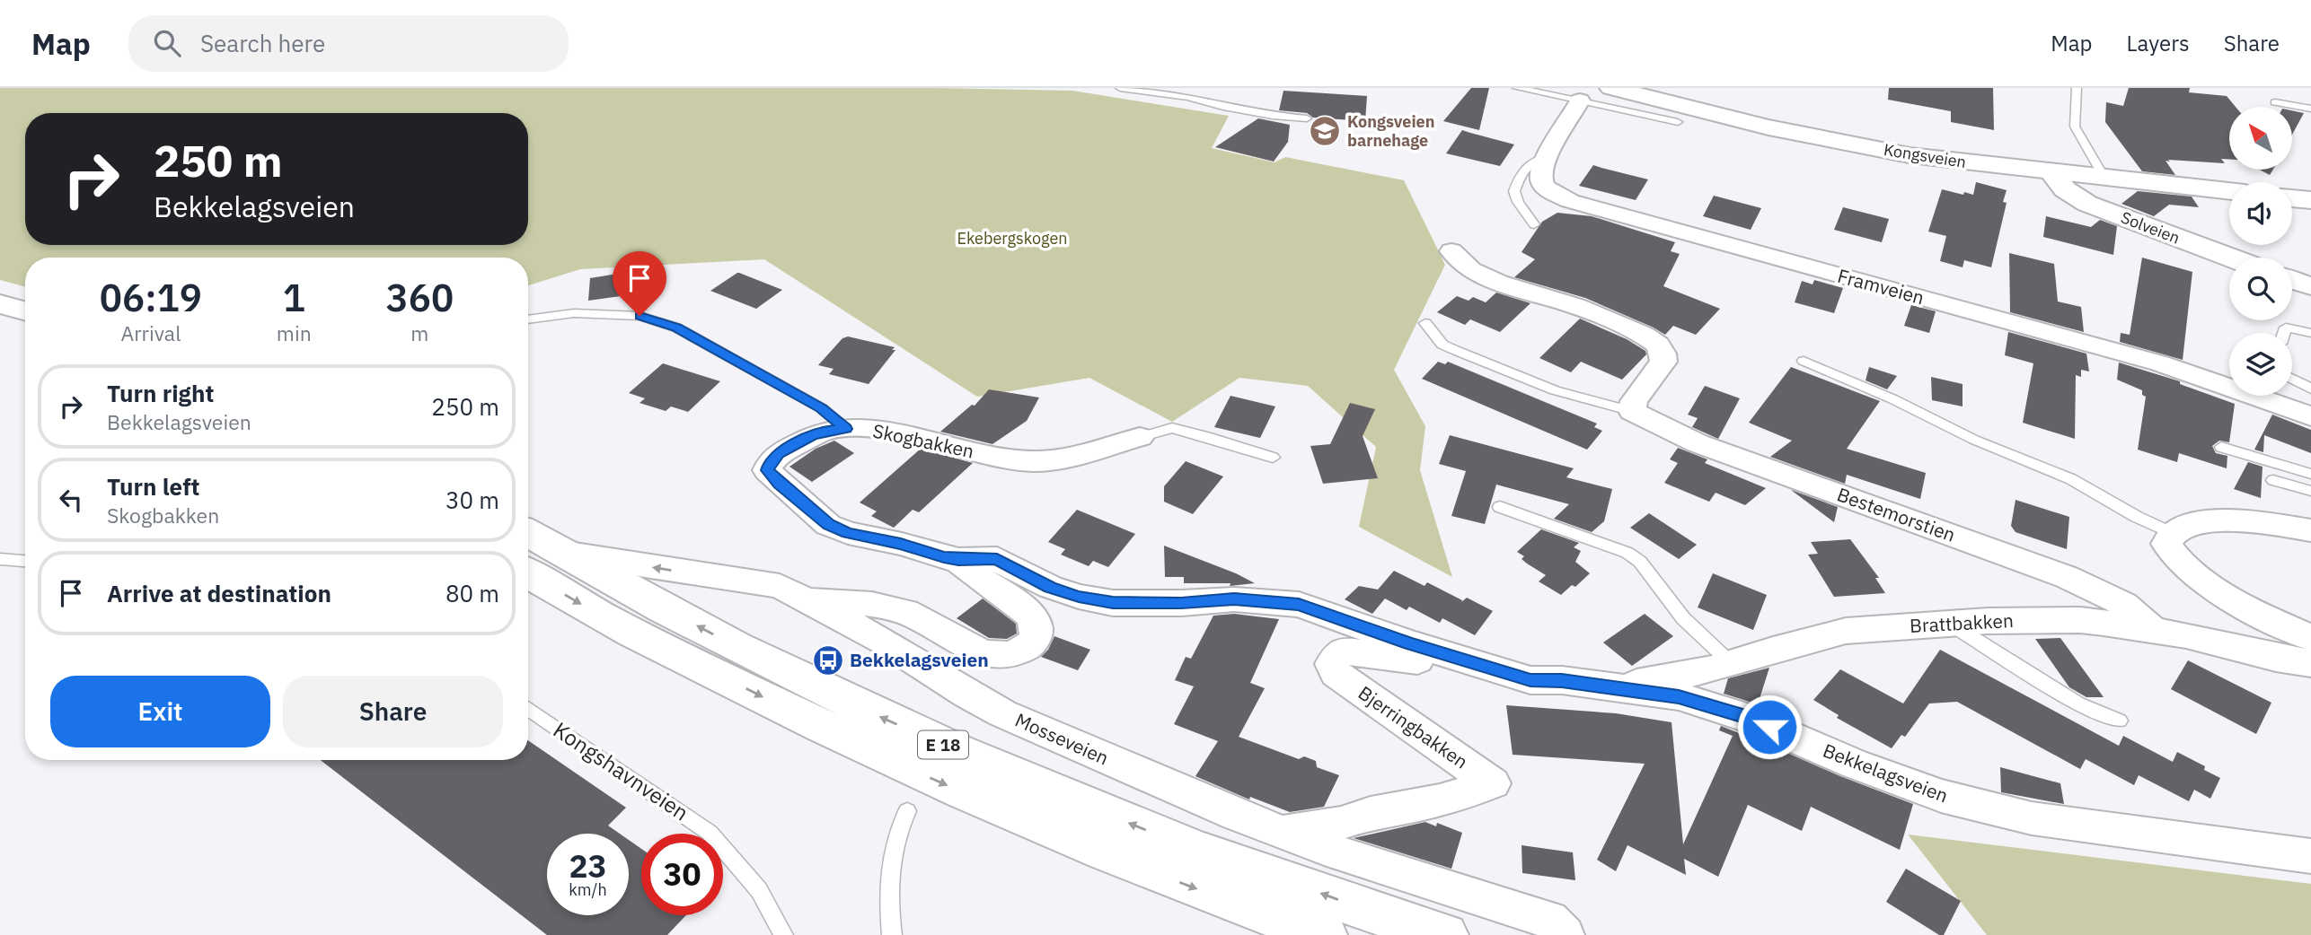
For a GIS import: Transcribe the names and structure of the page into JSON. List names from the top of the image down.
{
  "streets": {
    "main road": [
      "Kongsveien",
      "Solveien",
      "Mosseveien",
      "E 18"
    ],
    "street": [
      "Framveien",
      "Skogbakken",
      "Bestemorstien",
      "Brattbakken",
      "Bjerringbakken",
      "Bekkelagsveien"
    ],
    "lane": ["Kongshavnveien"]
  },
  "crossings": [
    ["Kongsveien", "Solveien"],
    ["Skogbakken", "Bekkelagsveien"],
    ["Bestemorstien", "Brattbakken"],
    ["Brattbakken", "Bekkelagsveien"],
    ["Bjerringbakken", "Mosseveien"],
    ["Bjerringbakken", "Bekkelagsveien"],
    ["Mosseveien", "Bekkelagsveien"]
  ],
  "parks": ["Ekebergskogen"],
  "places": {
    "school or university": ["Kongsveien barnehage"],
    "bus stop": ["Bekkelagsveien"]
  },
  "north": "top left",
  "page": {
    "header": "Map",
    "search": "Search here",
    "nav": ["Map", "Layers", "Share"],
    "turn": ["250 m", "Bekkelagsveien"],
    "eta": [
      "06:19",
      "Arrival",
      "1",
      "min",
      "360",
      "m"
    ],
    "list": [
      {
        "name": "Turn right",
        "note": "Bekkelagsveien",
        "value": "250 m"
      },
      {
        "name": "Turn left",
        "note": "Skogbakken",
        "value": "30 m"
      },
      {
        "name": "Arrive at destination",
        "value": "80 m"
      }
    ],
    "buttons": ["Exit", "Share"],
    "speed": "23 km/h",
    "limit": "30"
  }
}
